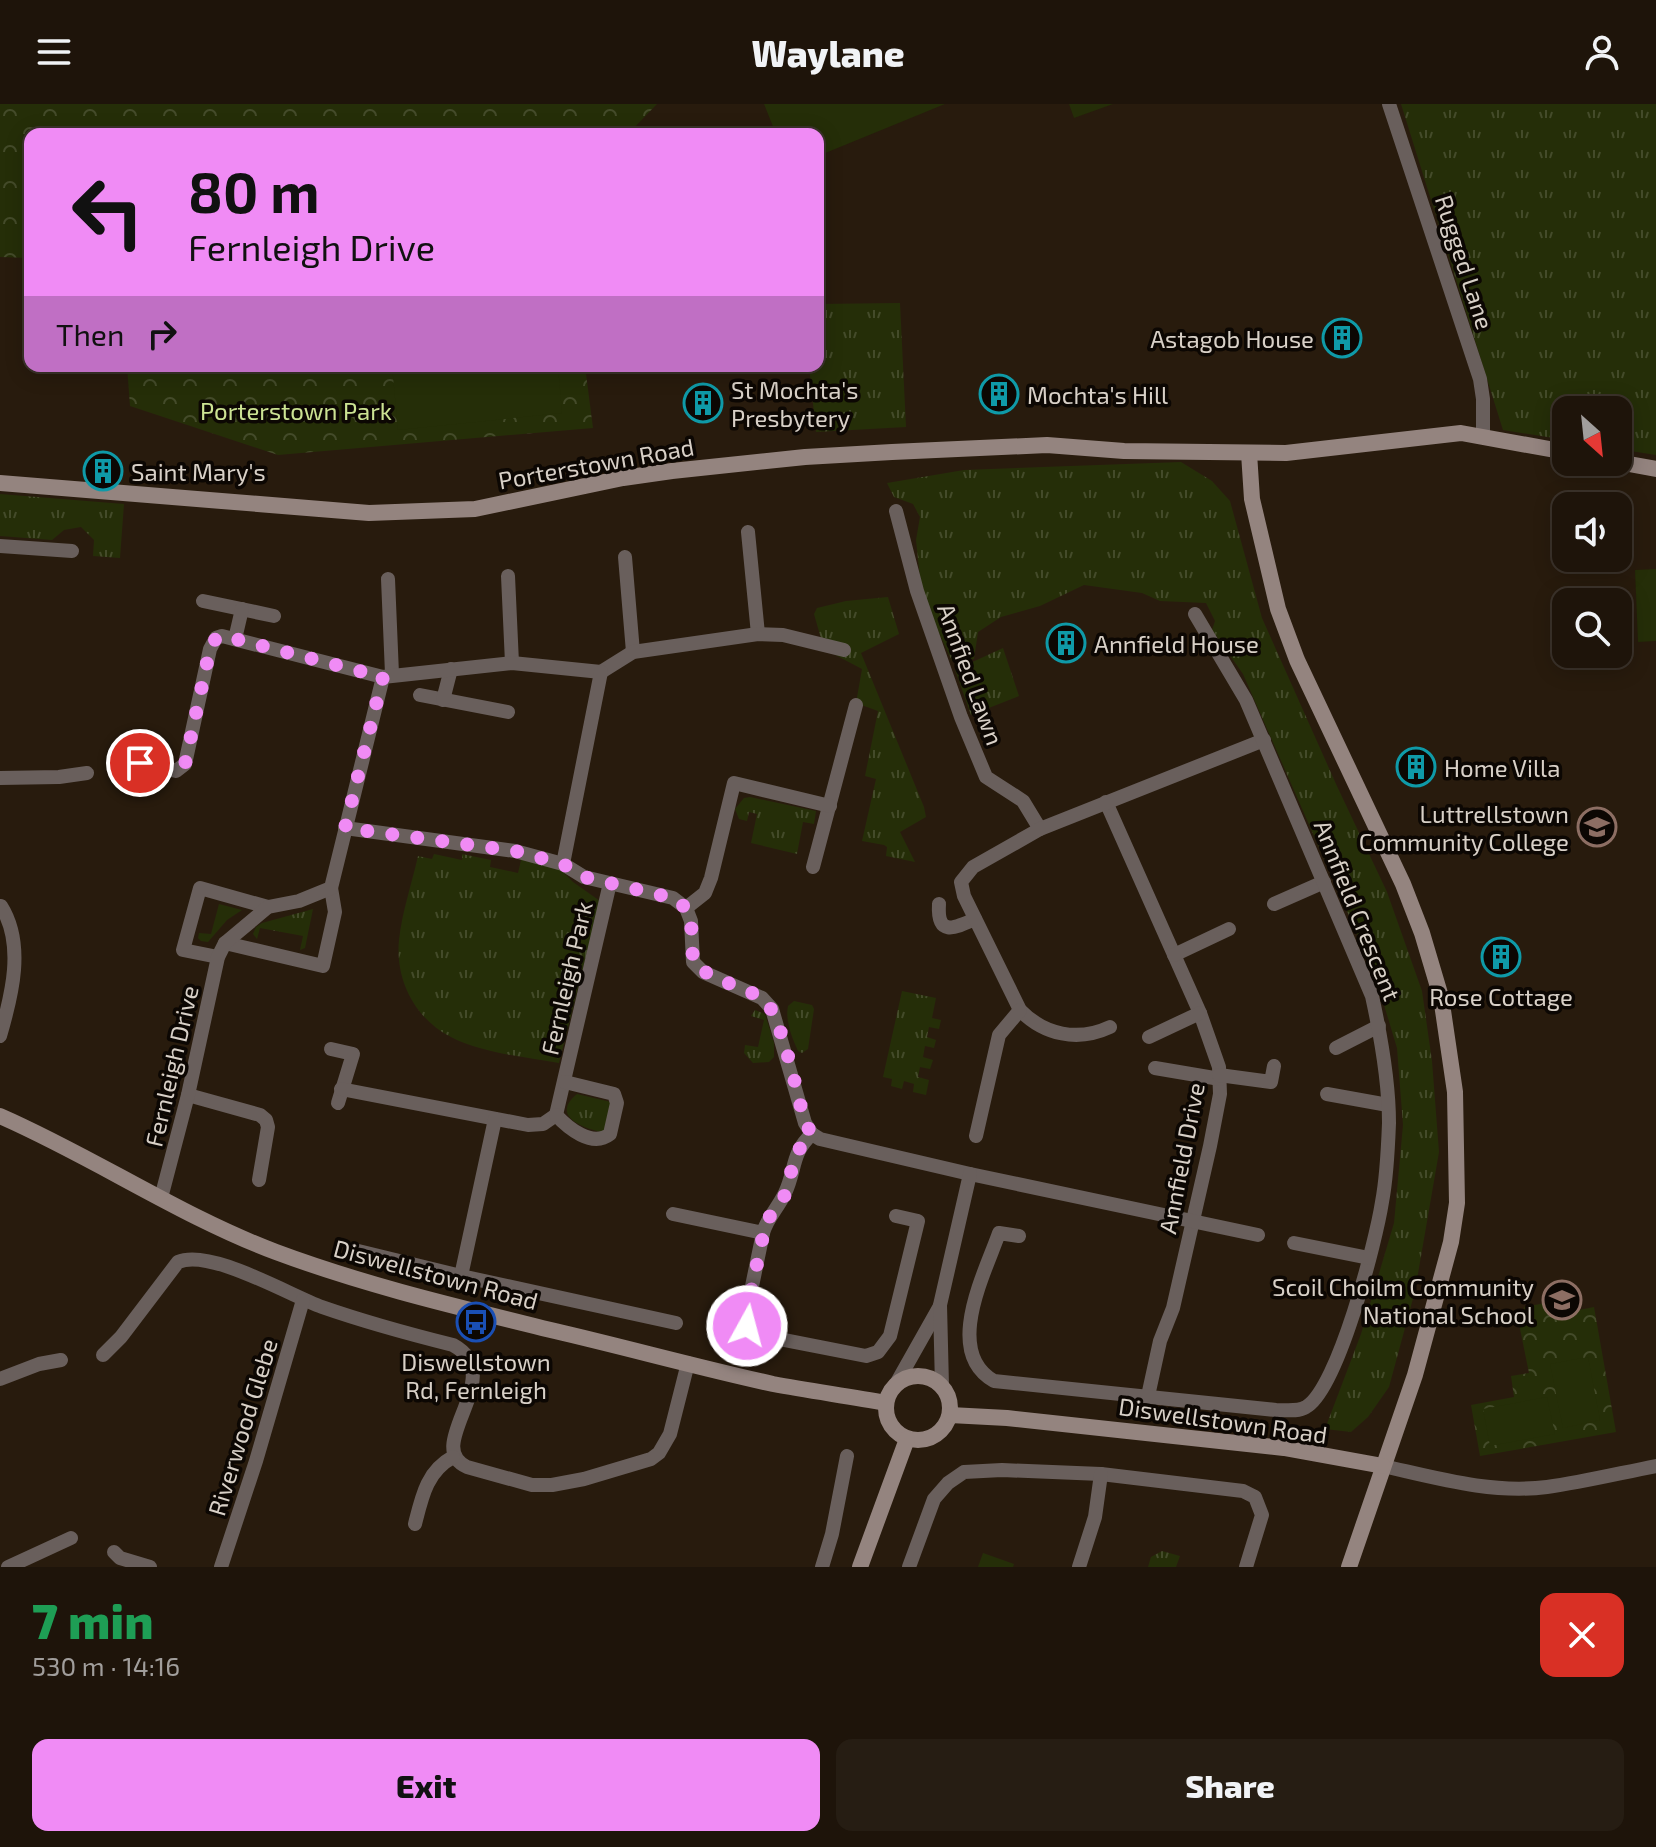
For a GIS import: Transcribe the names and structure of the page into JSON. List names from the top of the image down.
{
  "streets": {
    "street": [
      "Rugged Lane",
      "Porterstown Road",
      "Annfied Lawn",
      "Annfield Crescent",
      "Fernleigh Park",
      "Fernleigh Drive",
      "Annfield Drive",
      "Diswellstown Road",
      "Riverwood Glebe"
    ]
  },
  "crossings": [
    ["Rugged Lane", "Porterstown Road"],
    ["Annfield Crescent", "Annfield Drive"],
    ["Fernleigh Drive", "Diswellstown Road"]
  ],
  "parks": ["Porterstown Park"],
  "places": {
    "building": [
      "Astagob House",
      "Mochta's Hill",
      "St Mochta's Presbytery",
      "Saint Mary's",
      "Annfield House",
      "Home Villa",
      "Rose Cottage"
    ],
    "school or university": ["Luttrellstown Community College", "Scoil Choilm Community National School"],
    "bus stop": ["Diswellstown Rd, Fernleigh"]
  },
  "north": "bottom right",
  "page": {
    "header": "Waylane",
    "turn": ["80 m", "Fernleigh Drive"],
    "then": "Then",
    "heading": ["7 min", "530 m · 14:16"],
    "buttons": ["Exit", "Share"]
  }
}
